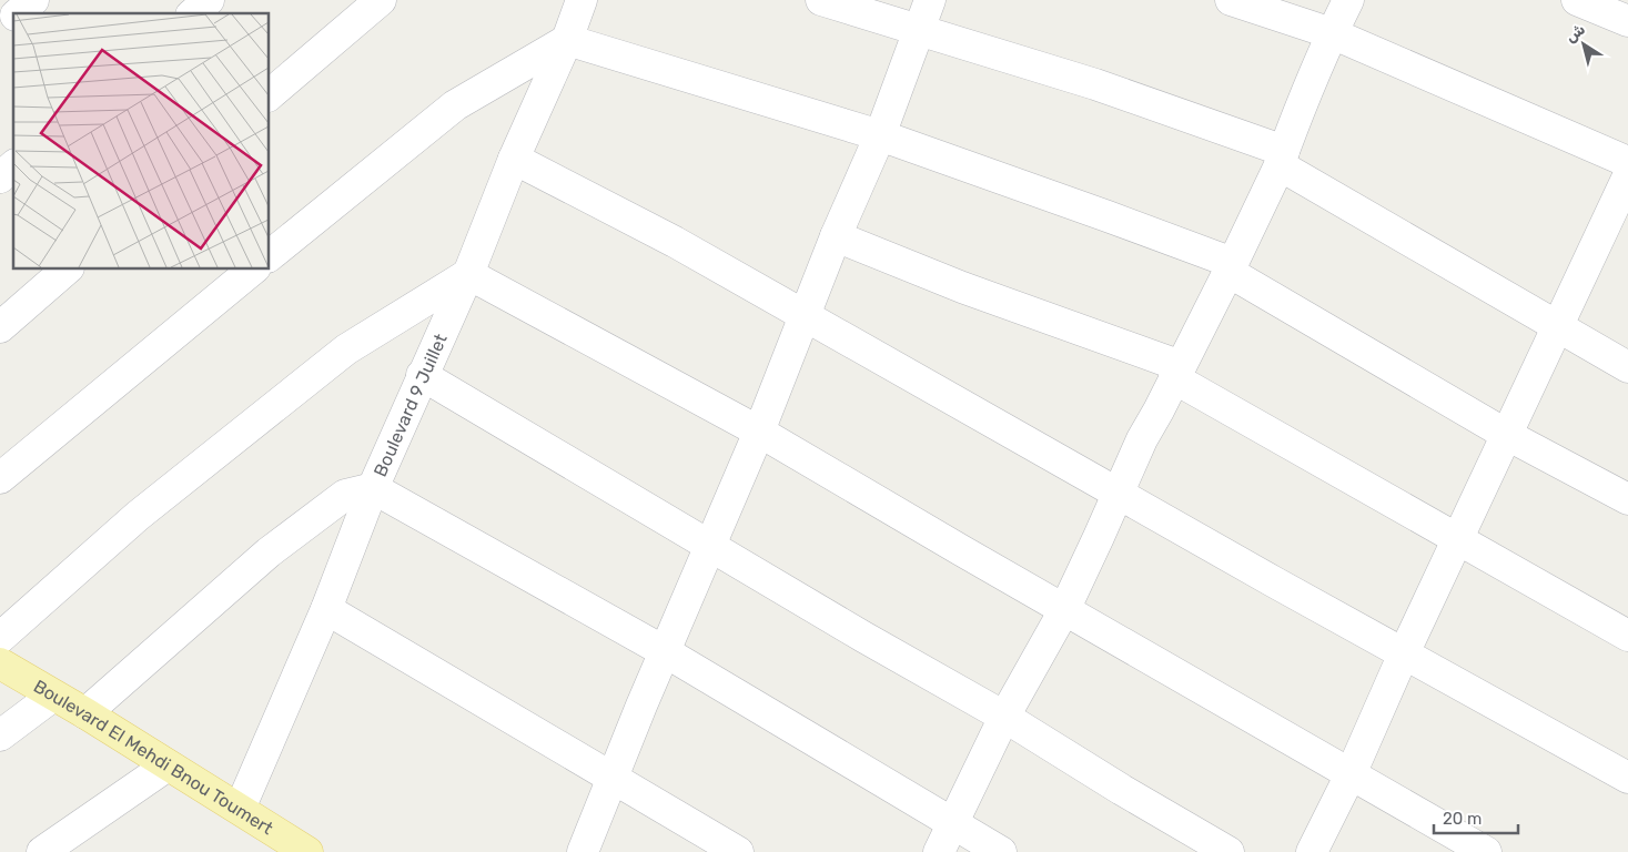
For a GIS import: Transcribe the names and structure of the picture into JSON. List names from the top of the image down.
{
  "streets": {
    "main road": ["Boulevard El Mehdi Bnou Toumert"],
    "street": ["Boulevard 9 Juillet"]
  },
  "crossings": [
    ["Boulevard 9 Juillet", "Boulevard El Mehdi Bnou Toumert"]
  ],
  "scale_bar": "20 m",
  "north": "top left"
}
